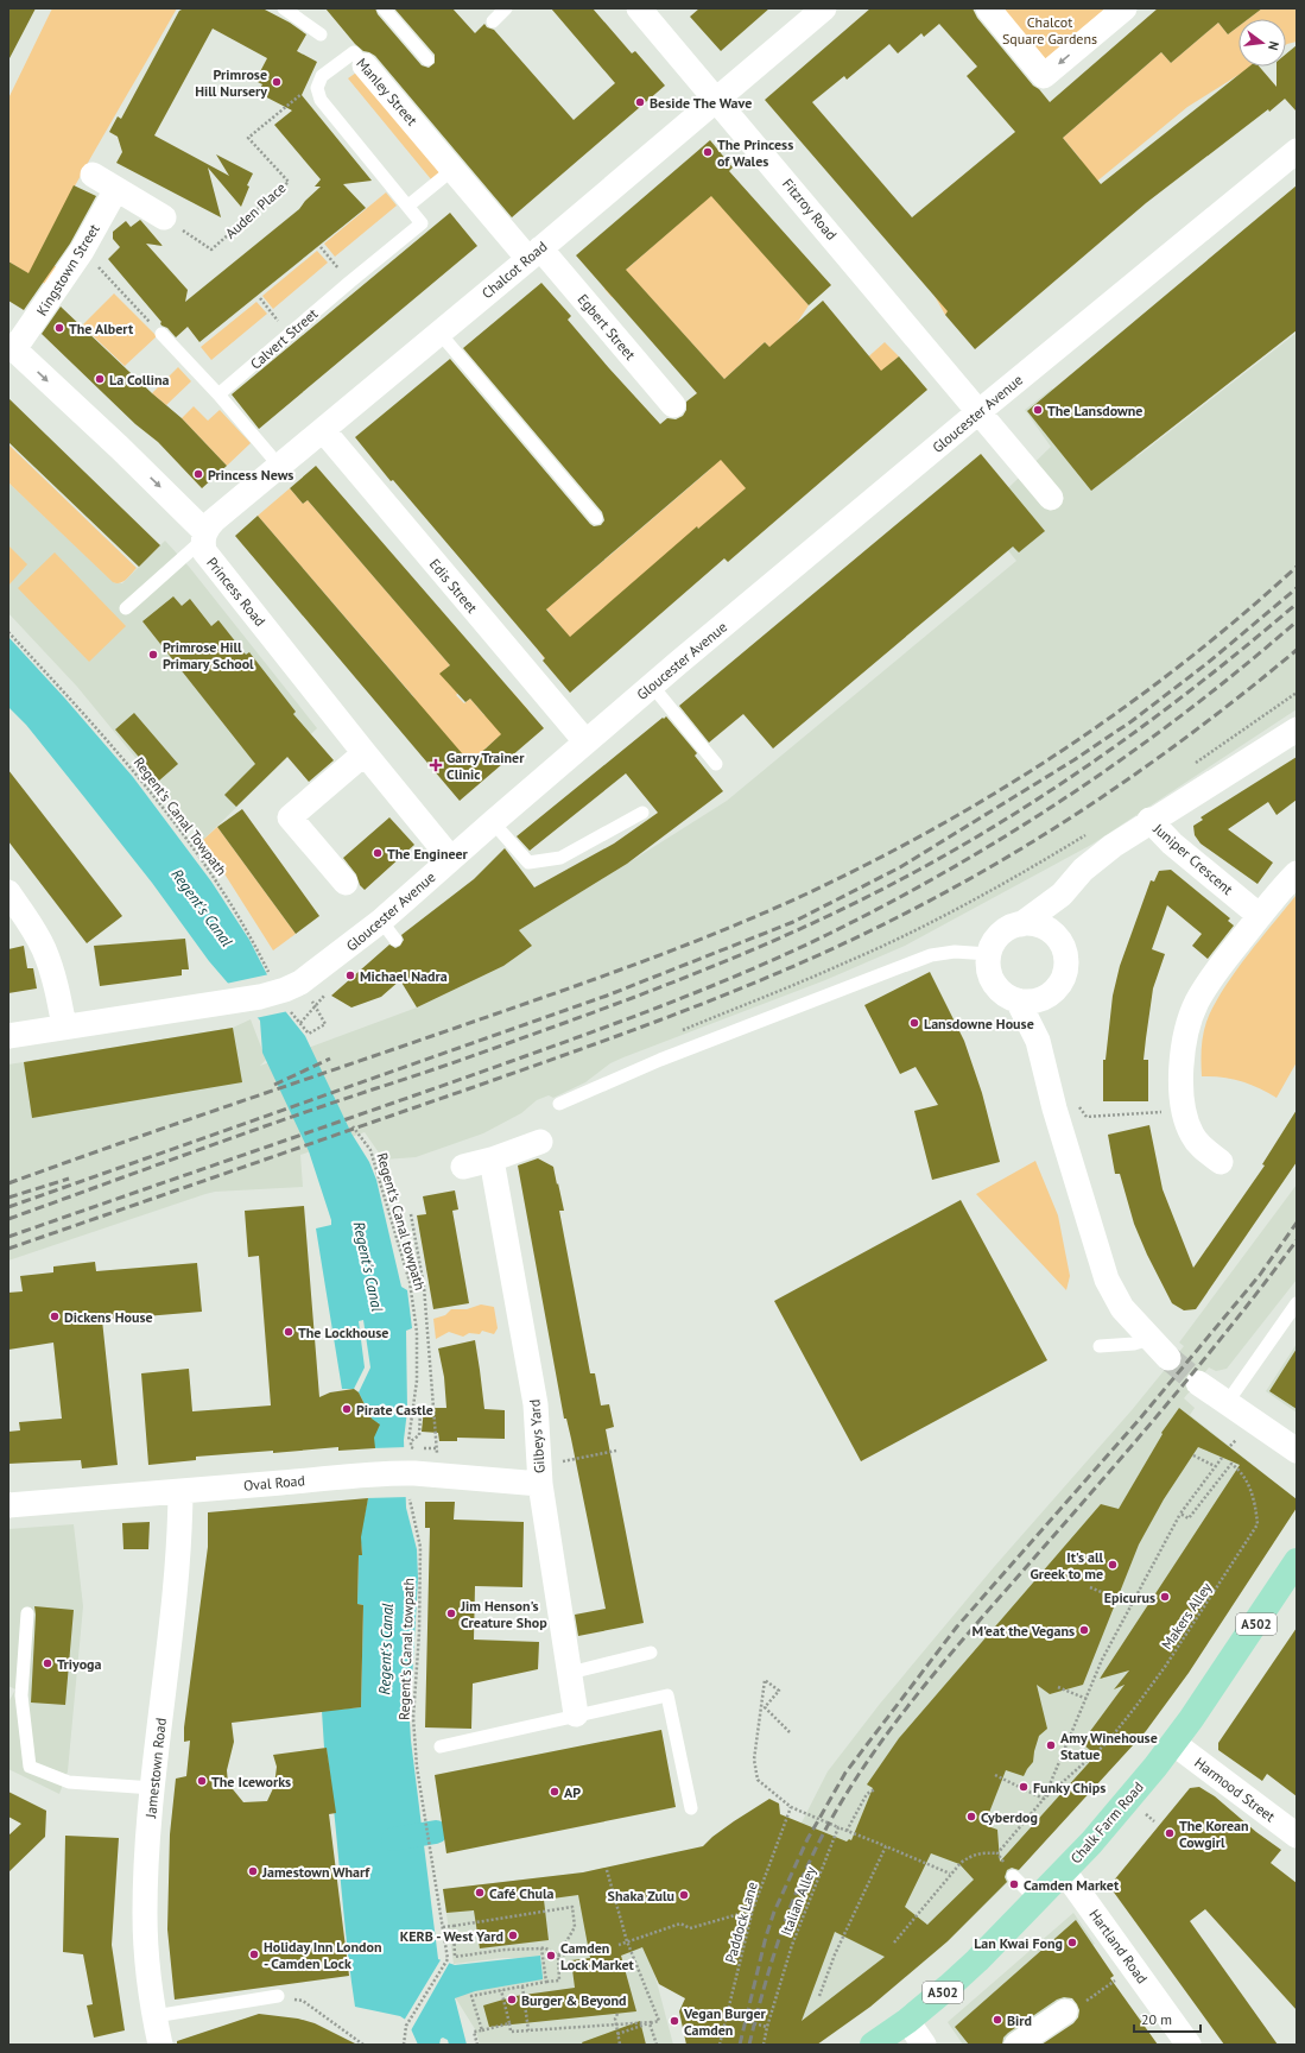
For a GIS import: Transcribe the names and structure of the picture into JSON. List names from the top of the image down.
{
  "streets": {
    "main road": ["A502", "Chalk Farm Road"],
    "street": [
      "Manley Street",
      "Fitzroy Road",
      "Kingstown Street",
      "Chalcot Road",
      "Egbert Street",
      "Gloucester Avenue",
      "Edis Street",
      "Princess Road",
      "Juniper Crescent",
      "Gilbeys Yard",
      "Oval Road",
      "Jamestown Road",
      "Harmood Street",
      "Hartland Road"
    ],
    "lane": ["Calvert Street"],
    "path": [
      "Auden Place",
      "Regent's Canal Towpath",
      "Regent's Canal towpath",
      "Makers Alley",
      "Italian Alley",
      "Paddock Lane"
    ]
  },
  "crossings": [
    ["Manley Street", "Auden Place"],
    ["Manley Street", "Chalcot Road"],
    ["Manley Street", "Egbert Street"],
    ["Fitzroy Road", "Chalcot Road"],
    ["Fitzroy Road", "Gloucester Avenue"],
    ["Kingstown Street", "Princess Road"],
    ["Chalcot Road", "Egbert Street"],
    ["Chalcot Road", "Edis Street"],
    ["Chalcot Road", "Princess Road"],
    ["Gloucester Avenue", "Edis Street"],
    ["Gloucester Avenue", "Princess Road"],
    ["Gloucester Avenue", "Regent's Canal Towpath"],
    ["Gilbeys Yard", "Oval Road"],
    ["Oval Road", "Jamestown Road"],
    ["Harmood Street", "Chalk Farm Road"],
    ["Chalk Farm Road", "Hartland Road"]
  ],
  "one_way": ["Princess Road"],
  "water": ["Regent's Canal"],
  "parks": ["Chalcot Square Gardens"],
  "places": {
    "other": [
      "Primrose Hill Nursery",
      "Beside The Wave",
      "The Princess of Wales",
      "The Albert",
      "La Collina",
      "The Lansdowne",
      "Princess News",
      "Primrose Hill Primary School",
      "The Engineer",
      "Michael Nadra",
      "Lansdowne House",
      "Dickens House",
      "The Lockhouse",
      "Pirate Castle",
      "It's all Greek to me",
      "Epicurus",
      "Jim Henson's Creature Shop",
      "M'eat the Vegans",
      "Triyoga",
      "Amy Winehouse Statue",
      "The Iceworks",
      "Funky Chips",
      "AP",
      "Cyberdog",
      "The Korean Cowgirl",
      "Jamestown Wharf",
      "Camden Market",
      "Café Chula",
      "Shaka Zulu",
      "KERB - West Yard",
      "Lan Kwai Fong",
      "Holiday Inn London - Camden Lock",
      "Camden Lock Market",
      "Burger & Beyond",
      "Bird",
      "Vegan Burger Camden"
    ],
    "health": ["Garry Trainer Clinic"]
  },
  "scale_bar": "20 m",
  "north": "right"
}
